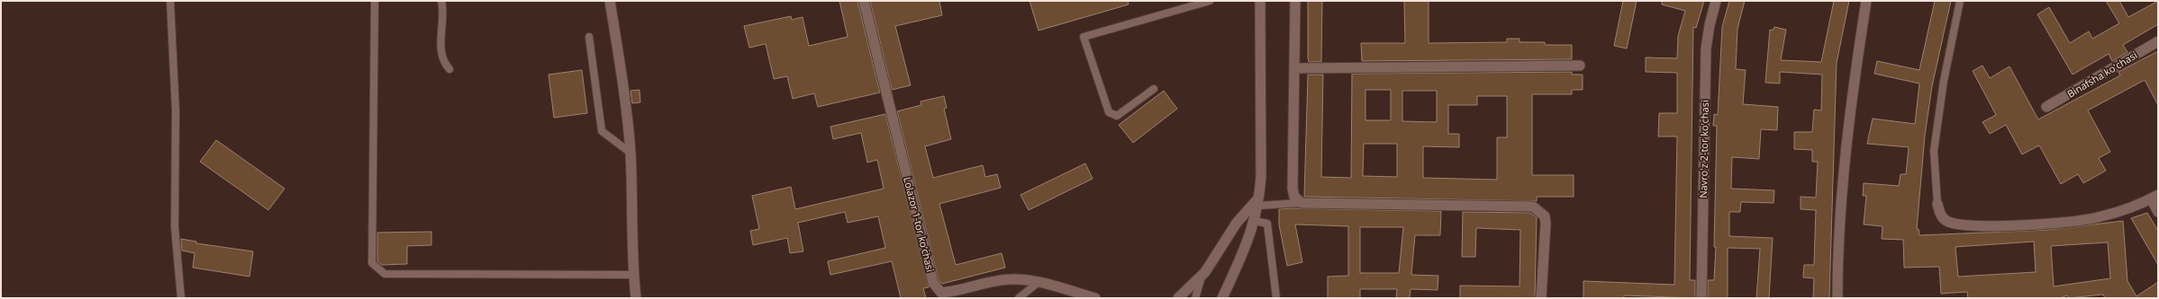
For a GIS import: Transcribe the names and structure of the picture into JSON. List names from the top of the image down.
{
  "streets": {
    "street": ["Binafsha koʻchasi", "Lolazor 1-tor ko‘chasi"]
  }
}
